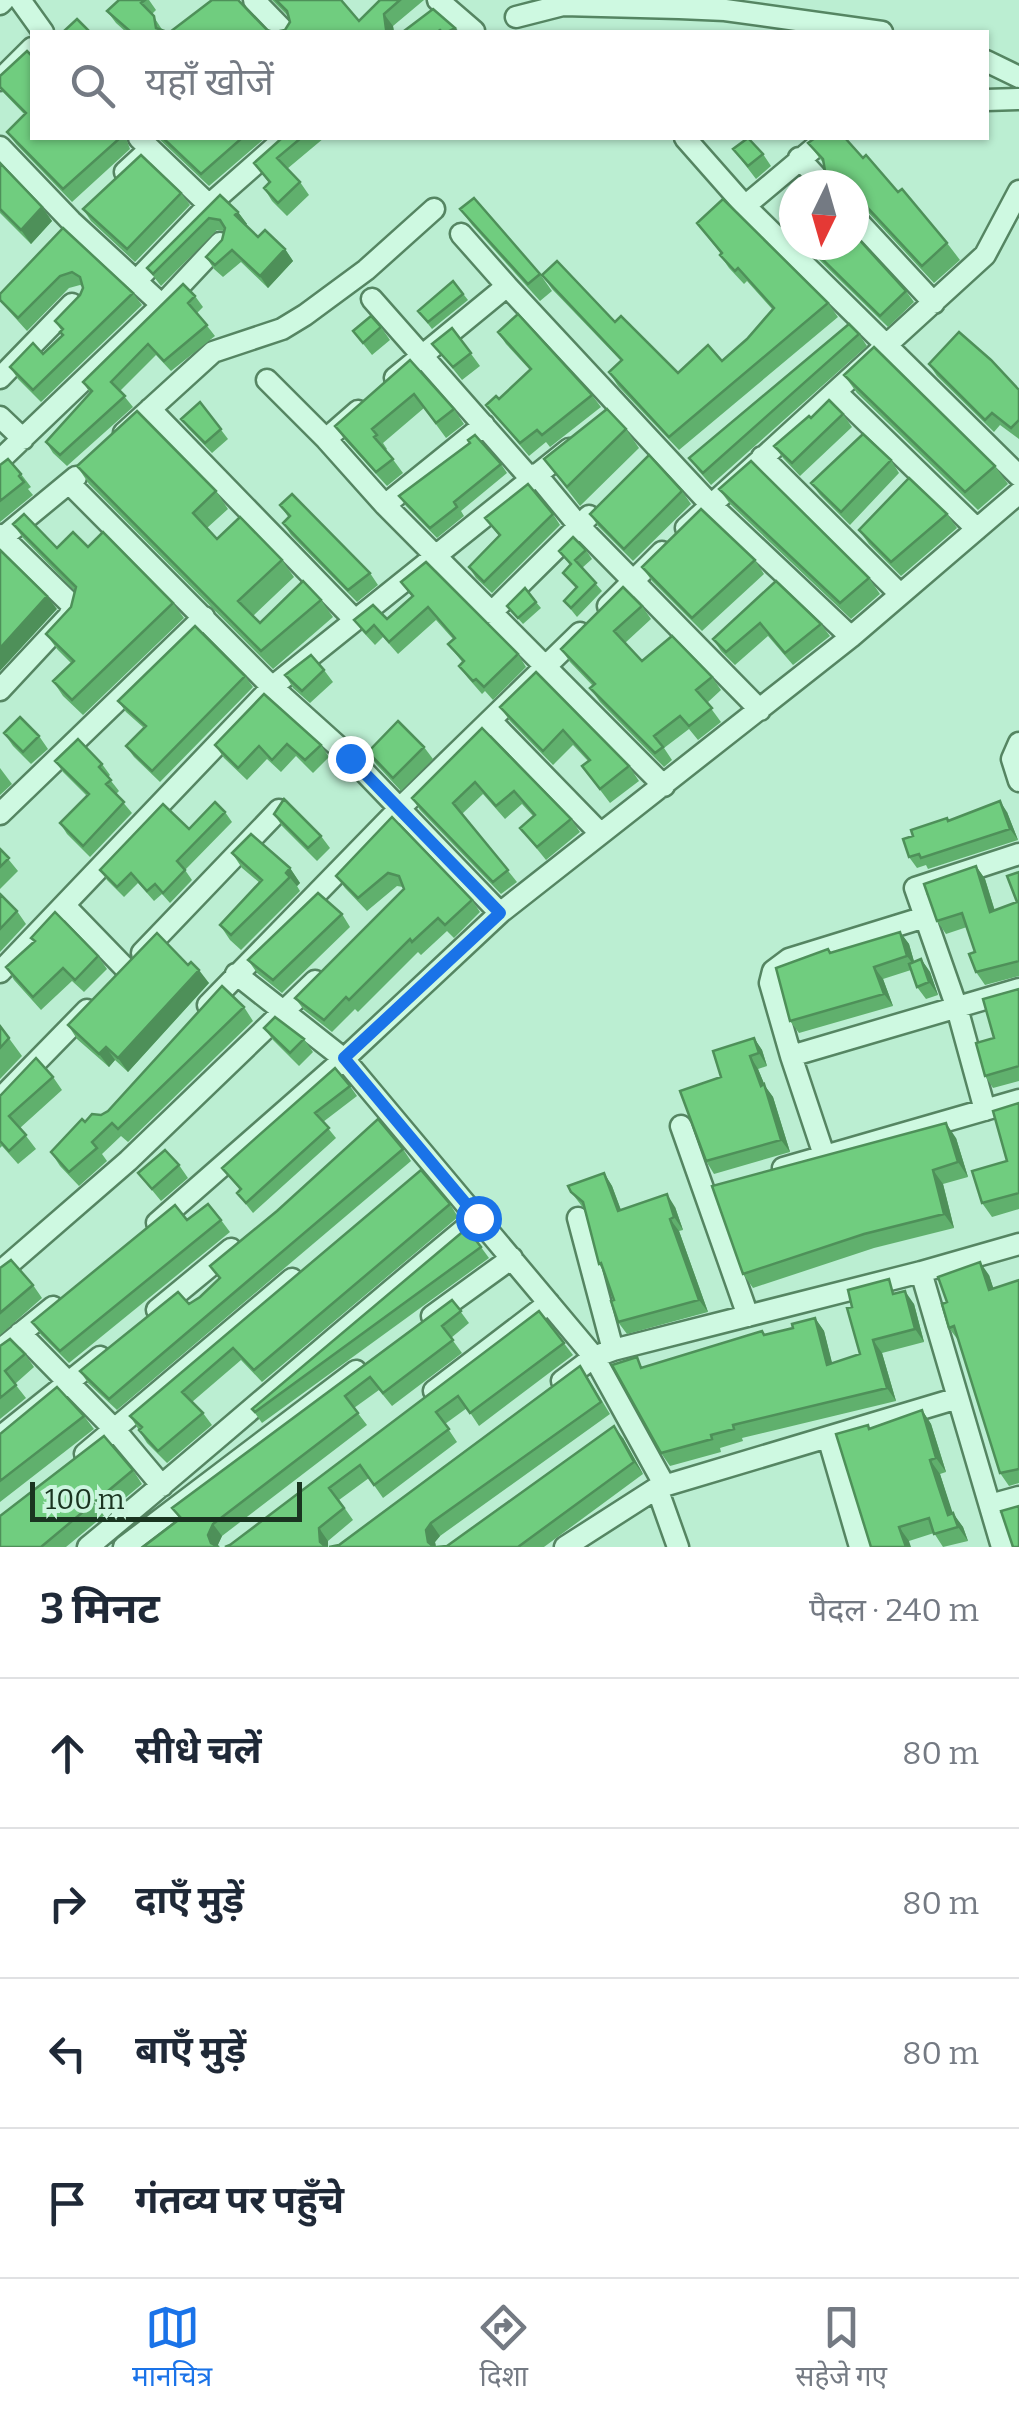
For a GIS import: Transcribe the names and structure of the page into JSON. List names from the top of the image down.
{
  "scale_bar": "100 m",
  "north": "bottom",
  "page": {
    "search": "यहाँ खोजें",
    "scale": "100 m",
    "heading": ["3 मिनट", "पैदल · 240 m"],
    "list": [
      ["सीधे चलें", "80 m"],
      ["दाएँ मुड़ें", "80 m"],
      ["बाएँ मुड़ें", "80 m"],
      "गंतव्य पर पहुँचे"
    ],
    "nav": ["मानचित्र", "दिशा", "सहेजे गए"]
  }
}
